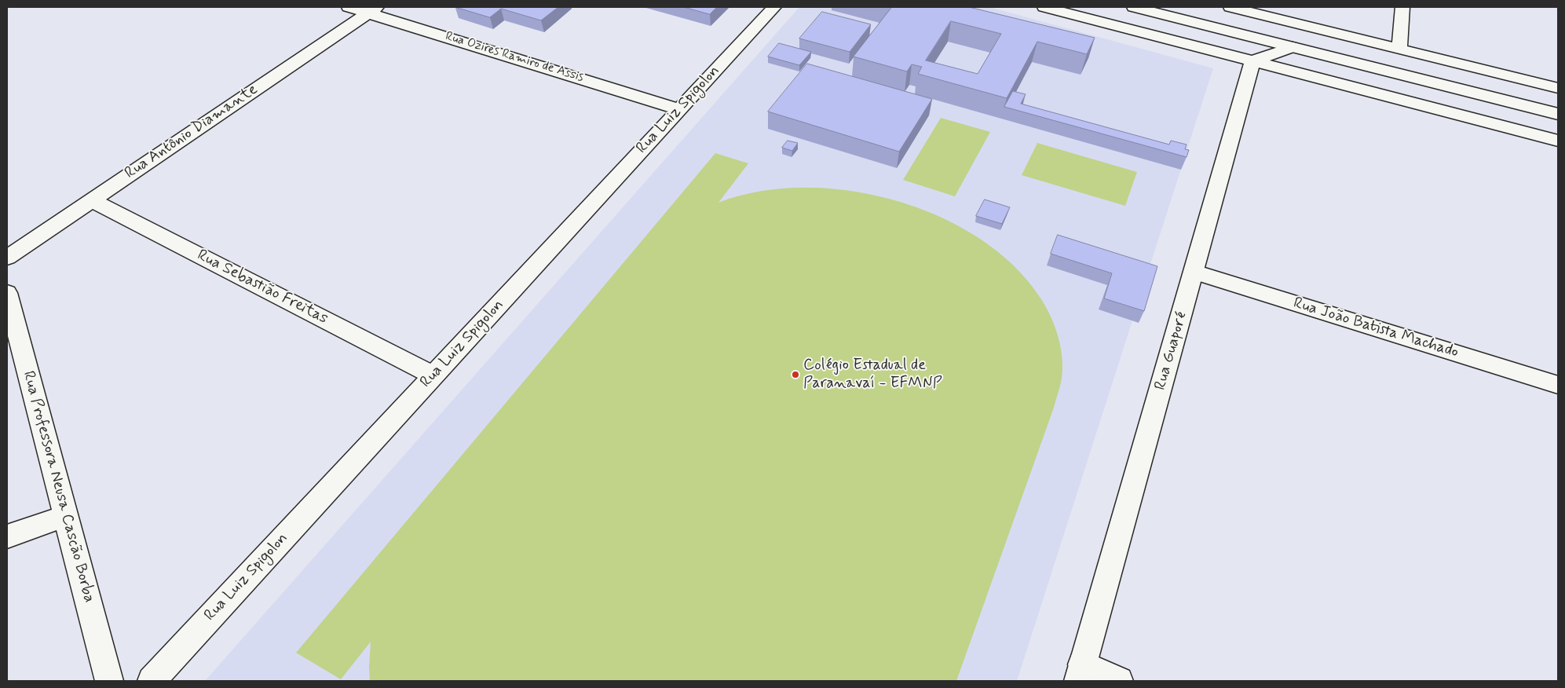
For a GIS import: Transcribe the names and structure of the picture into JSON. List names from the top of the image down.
{
  "streets": {
    "street": [
      "Rua Ozires Ramiro de Assis",
      "Rua Luiz Spigolon",
      "Rua Antônio Diamante",
      "Rua Sebastião Freitas",
      "Rua João Batista Machado",
      "Rua Guaporé",
      "Rua Professora Neusa Cascão Borba"
    ]
  },
  "crossings": [
    ["Rua Ozires Ramiro de Assis", "Rua Luiz Spigolon"],
    ["Rua Ozires Ramiro de Assis", "Rua Antônio Diamante"],
    ["Rua Luiz Spigolon", "Rua Sebastião Freitas"],
    ["Rua Antônio Diamante", "Rua Sebastião Freitas"],
    ["Rua João Batista Machado", "Rua Guaporé"]
  ],
  "places": ["Colégio Estadual de Paranavaí - EFMNP"]
}
